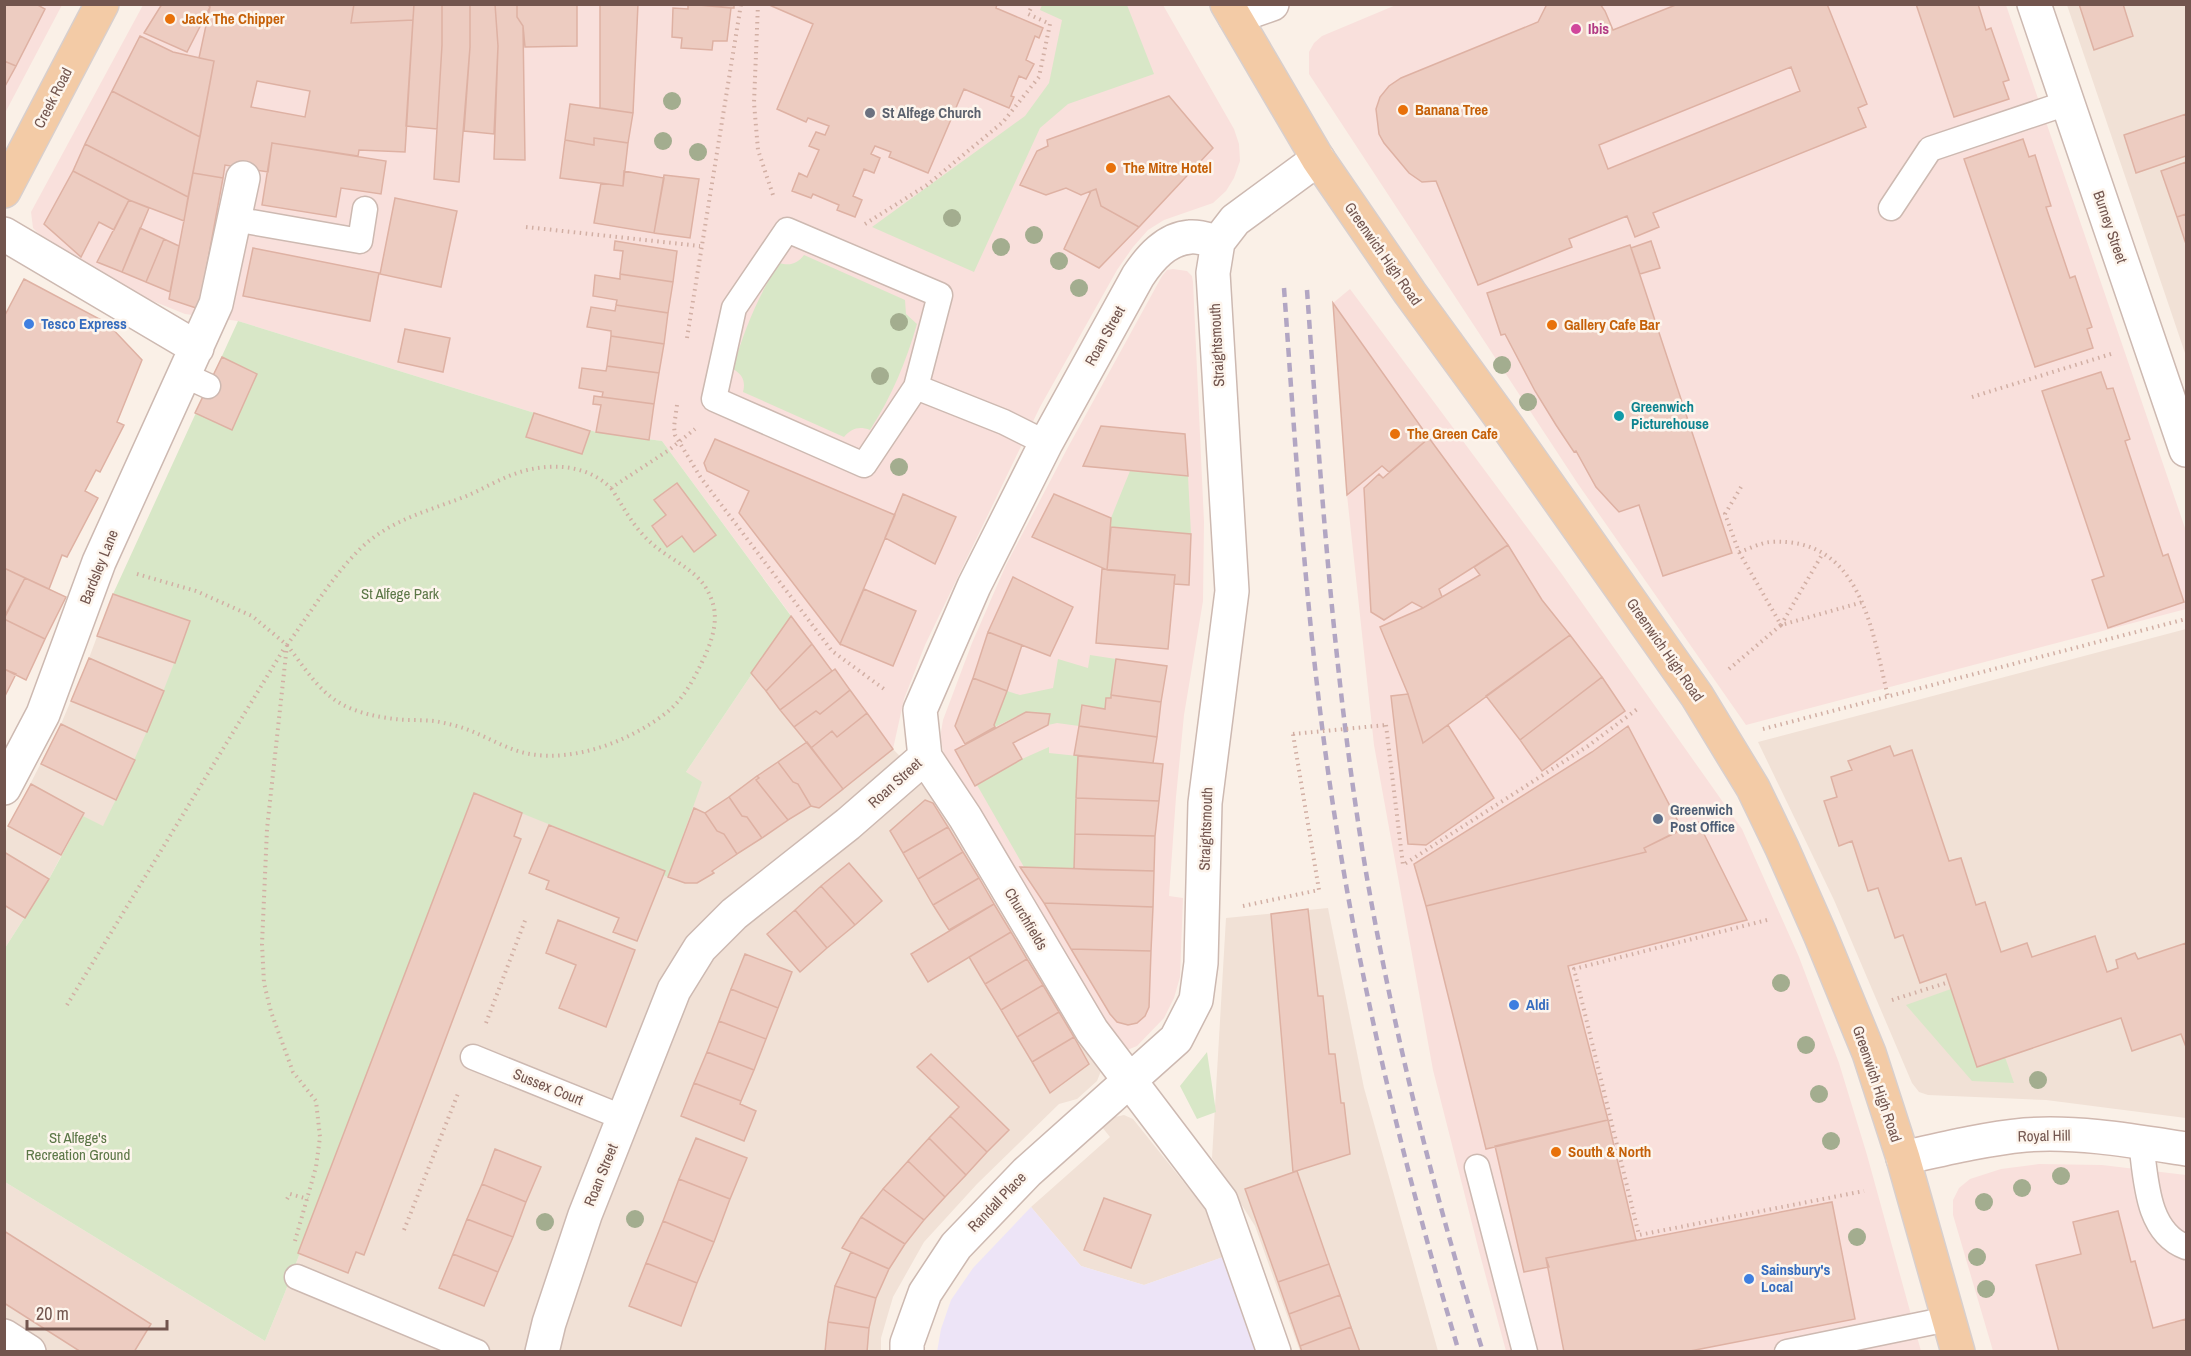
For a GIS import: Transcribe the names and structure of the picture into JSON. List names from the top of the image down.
{
  "streets": {
    "main road": ["Creek Road", "Greenwich High Road"],
    "street": [
      "Burney Street",
      "Roan Street",
      "Straightsmouth",
      "Bardsley Lane",
      "Churchfields",
      "Royal Hill",
      "Randall Place"
    ],
    "lane": ["Sussex Court"]
  },
  "crossings": [
    ["Greenwich High Road", "Royal Hill"],
    ["Roan Street", "Straightsmouth"],
    ["Roan Street", "Churchfields"],
    ["Roan Street", "Sussex Court"],
    ["Straightsmouth", "Churchfields"],
    ["Straightsmouth", "Randall Place"],
    ["Churchfields", "Randall Place"]
  ],
  "parks": ["St Alfege Park", "St Alfege's Recreation Ground"],
  "places": [
    "Jack The Chipper",
    "Ibis",
    "Banana Tree",
    "St Alfege Church",
    "The Mitre Hotel",
    "Tesco Express",
    "Gallery Cafe Bar",
    "Greenwich Picturehouse",
    "The Green Cafe",
    "Greenwich Post Office",
    "Aldi",
    "South & North",
    "Sainsbury's Local"
  ],
  "scale_bar": "20 m"
}
